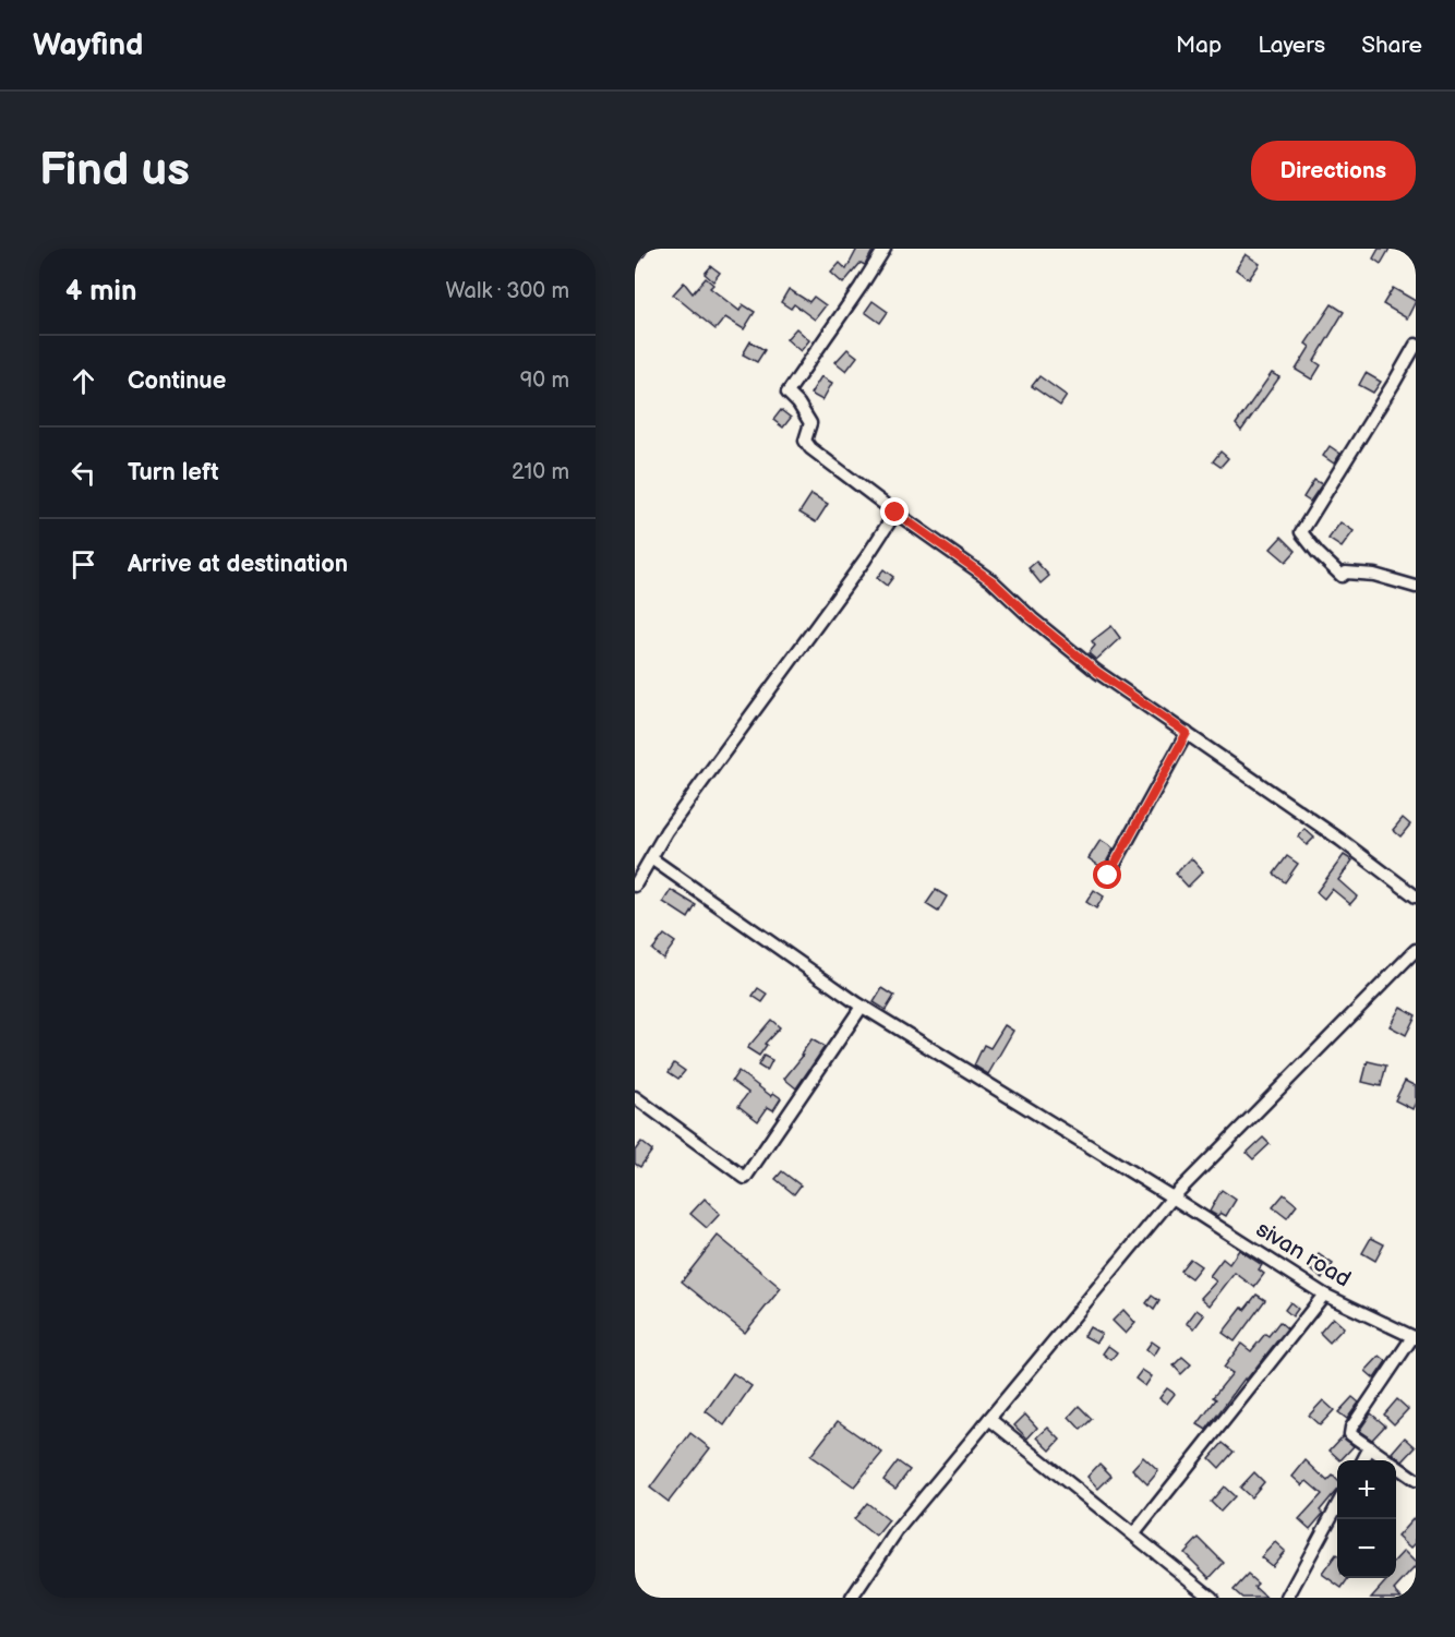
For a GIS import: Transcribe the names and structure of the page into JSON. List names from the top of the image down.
{
  "streets": {
    "street": ["sivan road"]
  },
  "page": {
    "header": "Wayfind",
    "nav": ["Map", "Layers", "Share"],
    "buttons": "Directions",
    "title": "Find us",
    "heading": ["4 min", "Walk · 300 m"],
    "list": [
      ["Continue", "90 m"],
      ["Turn left", "210 m"],
      "Arrive at destination"
    ],
    "map_buttons": ["+", "−"]
  }
}
